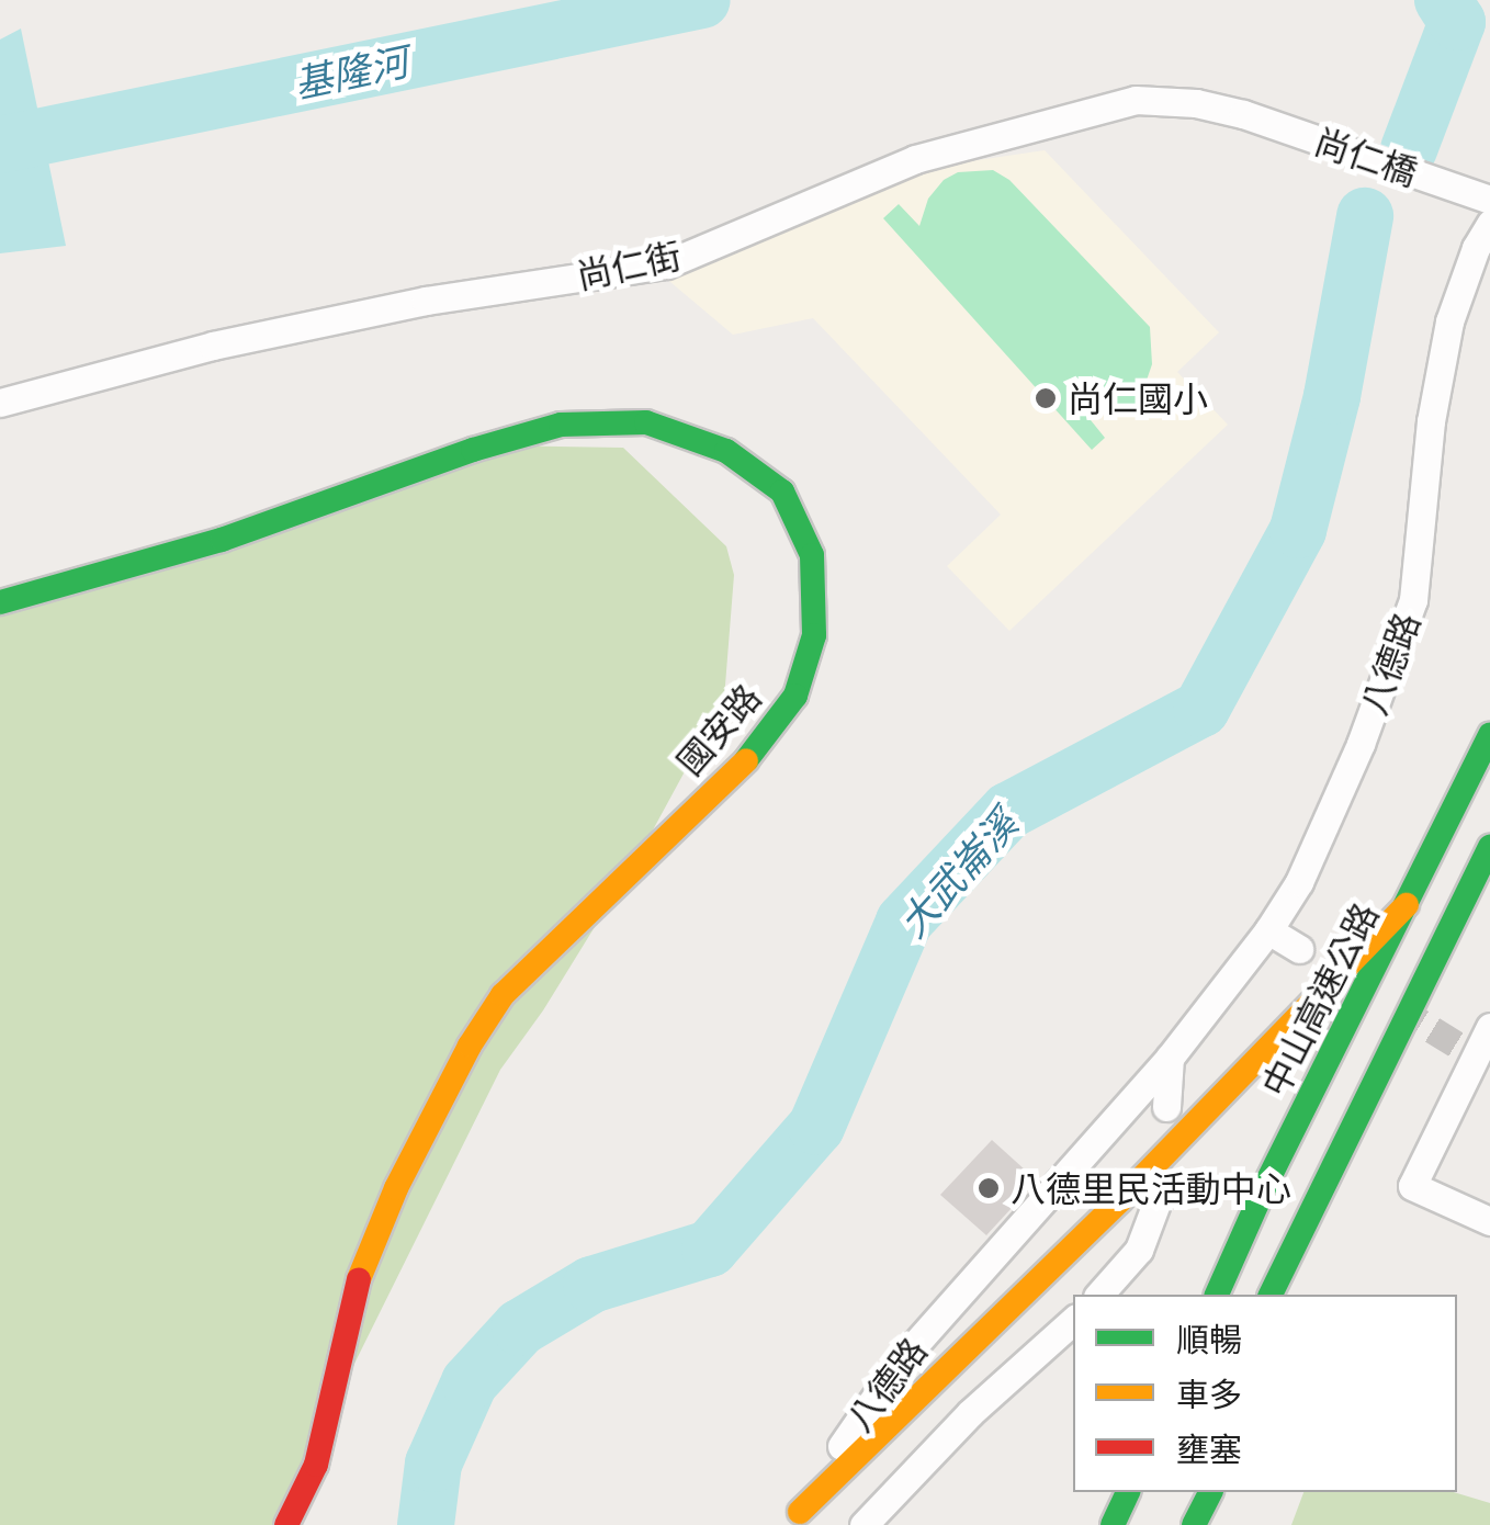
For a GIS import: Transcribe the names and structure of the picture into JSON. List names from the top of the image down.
{
  "streets": {
    "main road": ["國安路", "中山高速公路"],
    "street": ["尚仁橋", "尚仁街", "八德路"]
  },
  "crossings": [
    ["尚仁橋", "尚仁街"]
  ],
  "water": ["基隆河", "大武崙溪"],
  "places": ["尚仁國小", "八德里民活動中心"],
  "legend": ["順暢", "車多", "壅塞"]
}
